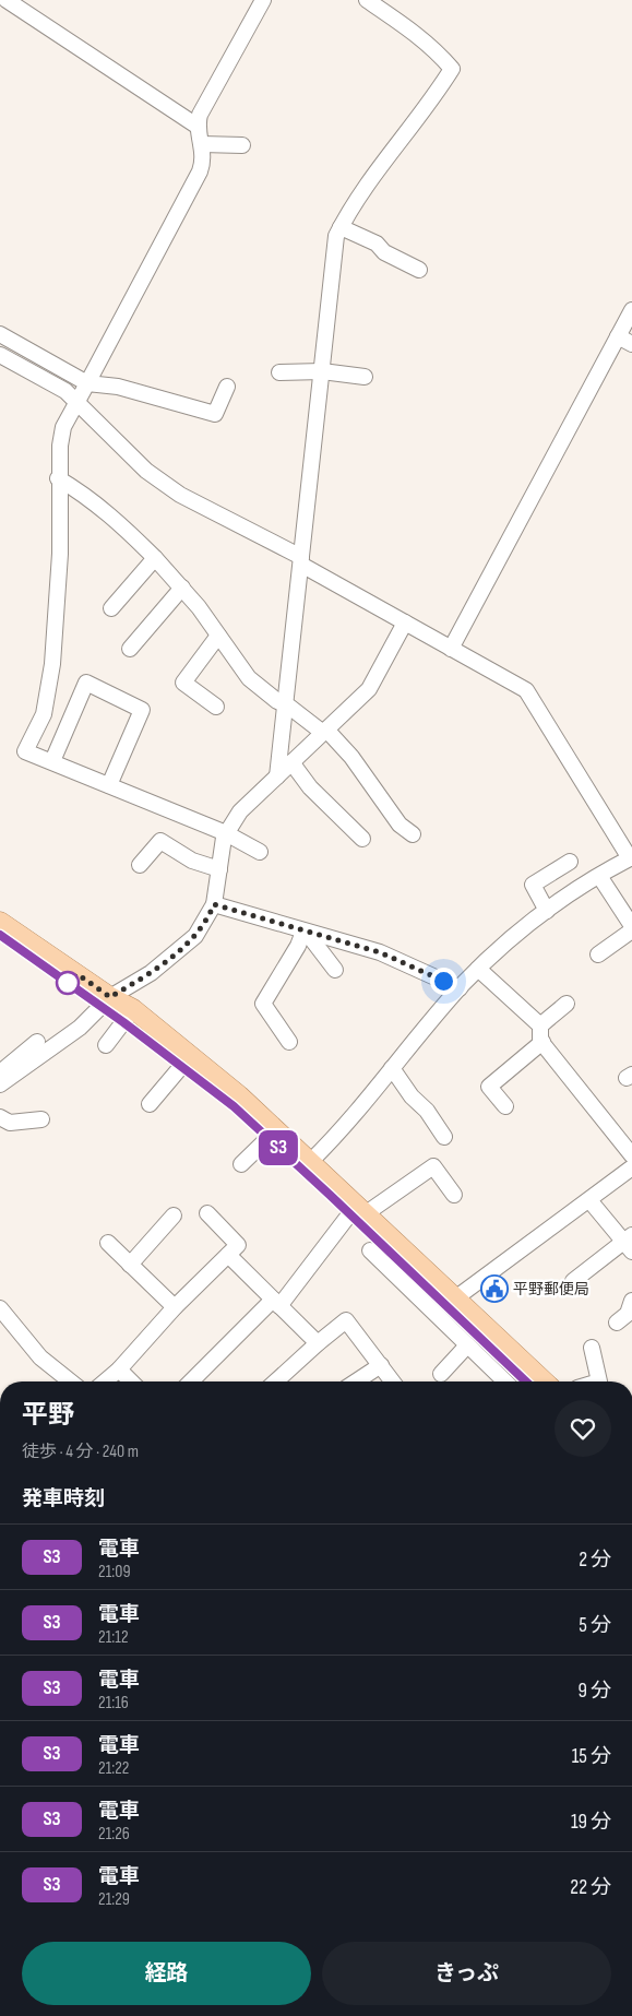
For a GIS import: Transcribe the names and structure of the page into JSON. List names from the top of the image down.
{
  "places": {
    "public building": ["平野郵便局"]
  },
  "page": {
    "on_map": "S3",
    "heading": [
      ["平野", "徒歩 · 4 分 · 240 m"],
      "発車時刻"
    ],
    "list": [
      {
        "mark": "S3",
        "name": "電車",
        "note": "21:09",
        "value": "2 分"
      },
      {
        "mark": "S3",
        "name": "電車",
        "note": "21:12",
        "value": "5 分"
      },
      {
        "mark": "S3",
        "name": "電車",
        "note": "21:16",
        "value": "9 分"
      },
      {
        "mark": "S3",
        "name": "電車",
        "note": "21:22",
        "value": "15 分"
      },
      {
        "mark": "S3",
        "name": "電車",
        "note": "21:26",
        "value": "19 分"
      },
      {
        "mark": "S3",
        "name": "電車",
        "note": "21:29",
        "value": "22 分"
      }
    ],
    "buttons": ["経路", "きっぷ"]
  }
}
